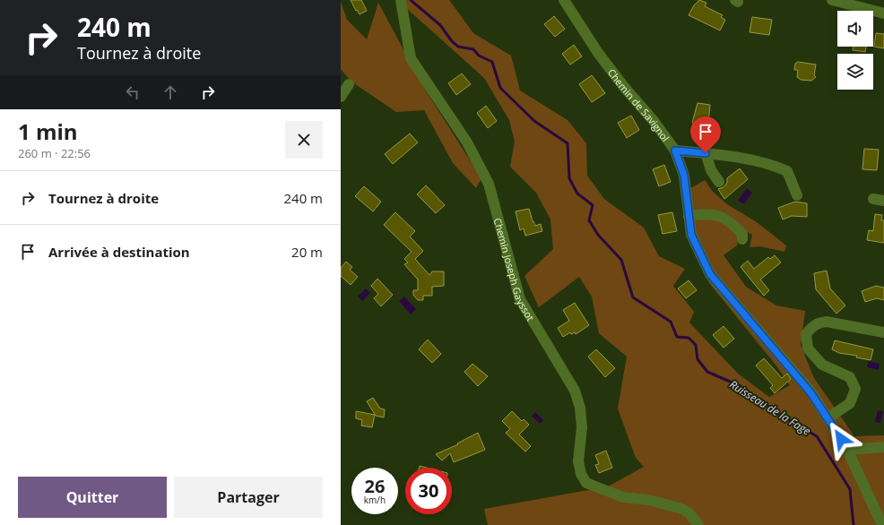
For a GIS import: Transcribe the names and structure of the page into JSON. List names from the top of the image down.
{
  "streets": {
    "street": ["Chemin de Savignol", "Chemin Joseph Gayssot"]
  },
  "water": ["Ruisseau de la Fage"],
  "page": {
    "turn": ["240 m", "Tournez à droite"],
    "heading": ["1 min", "260 m · 22:56"],
    "list": [
      {
        "name": "Tournez à droite",
        "value": "240 m"
      },
      {
        "name": "Arrivée à destination",
        "value": "20 m"
      }
    ],
    "speed": "26 km/h",
    "limit": "30",
    "buttons": ["Quitter", "Partager"]
  }
}
